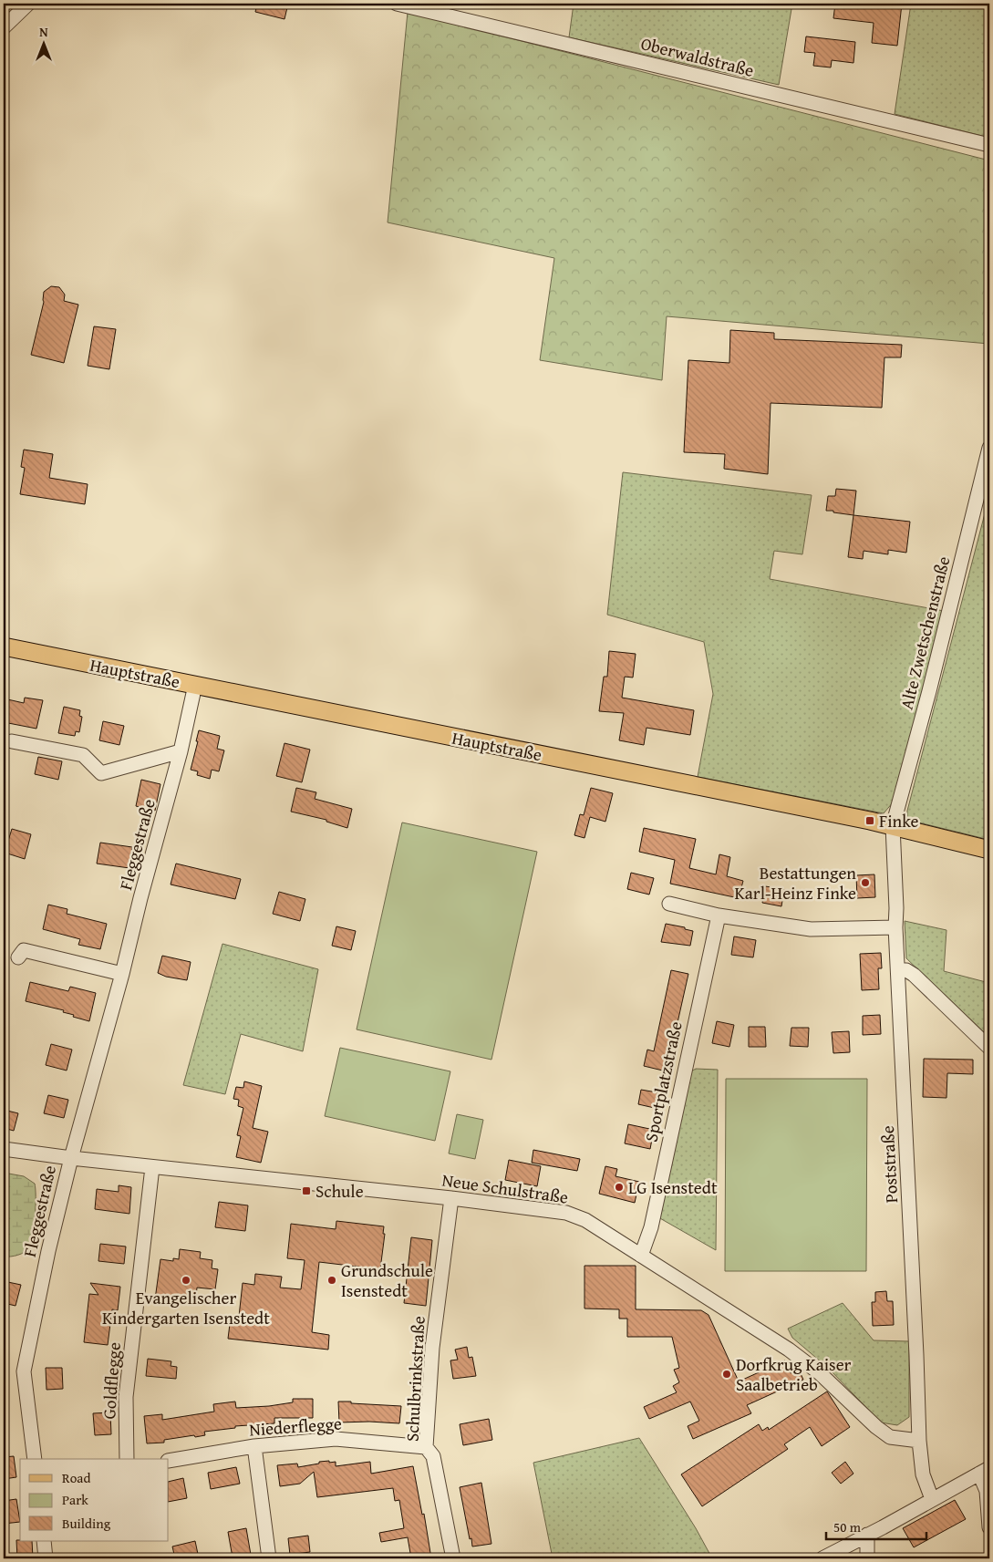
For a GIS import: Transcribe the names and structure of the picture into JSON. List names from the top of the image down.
{
  "streets": {
    "main road": ["Hauptstraße"],
    "street": [
      "Oberwaldstraße",
      "Alte Zwetschenstraße",
      "Fleggestraße",
      "Sportplatzstraße",
      "Poststraße",
      "Neue Schulstraße",
      "Schulbrinkstraße",
      "Goldflegge",
      "Niederflegge"
    ]
  },
  "crossings": [
    ["Alte Zwetschenstraße", "Hauptstraße"],
    ["Alte Zwetschenstraße", "Poststraße"],
    ["Hauptstraße", "Fleggestraße"],
    ["Hauptstraße", "Poststraße"],
    ["Fleggestraße", "Neue Schulstraße"],
    ["Sportplatzstraße", "Neue Schulstraße"],
    ["Poststraße", "Neue Schulstraße"],
    ["Neue Schulstraße", "Schulbrinkstraße"],
    ["Neue Schulstraße", "Goldflegge"],
    ["Schulbrinkstraße", "Niederflegge"]
  ],
  "places": {
    "transit": ["Finke", "Schule"],
    "other": [
      "Bestattungen Karl-Heinz Finke",
      "LG Isenstedt",
      "Evangelischer Kindergarten Isenstedt",
      "Grundschule Isenstedt",
      "Dorfkrug Kaiser Saalbetrieb"
    ]
  },
  "legend": ["Road", "Park", "Building"],
  "scale_bar": "50 m",
  "north": "top"
}
